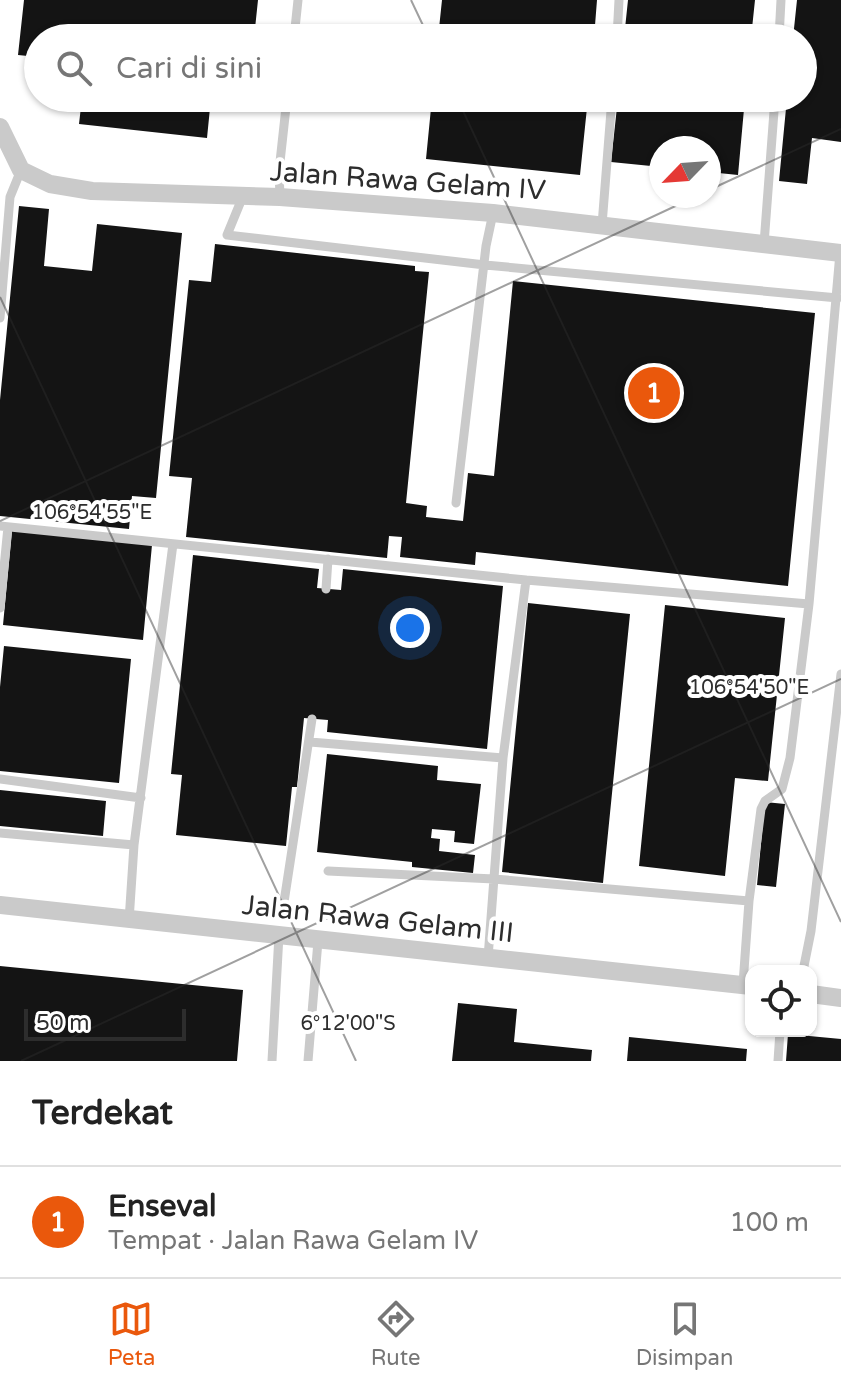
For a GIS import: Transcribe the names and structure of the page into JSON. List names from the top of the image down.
{
  "streets": {
    "street": ["Jalan Rawa Gelam IV", "Jalan Rawa Gelam III"]
  },
  "scale_bar": "50 m",
  "north": "bottom left",
  "page": {
    "search": "Cari di sini",
    "pins": "1",
    "scale": "50 m",
    "heading": "Terdekat",
    "list": [
      {
        "mark": "1",
        "name": "Enseval",
        "note": "Tempat · Jalan Rawa Gelam IV",
        "value": "100 m"
      }
    ],
    "nav": ["Peta", "Rute", "Disimpan"]
  },
  "coordinates": ["106°54'55\"E", "106°54'50\"E", "6°12'00\"S"]
}
